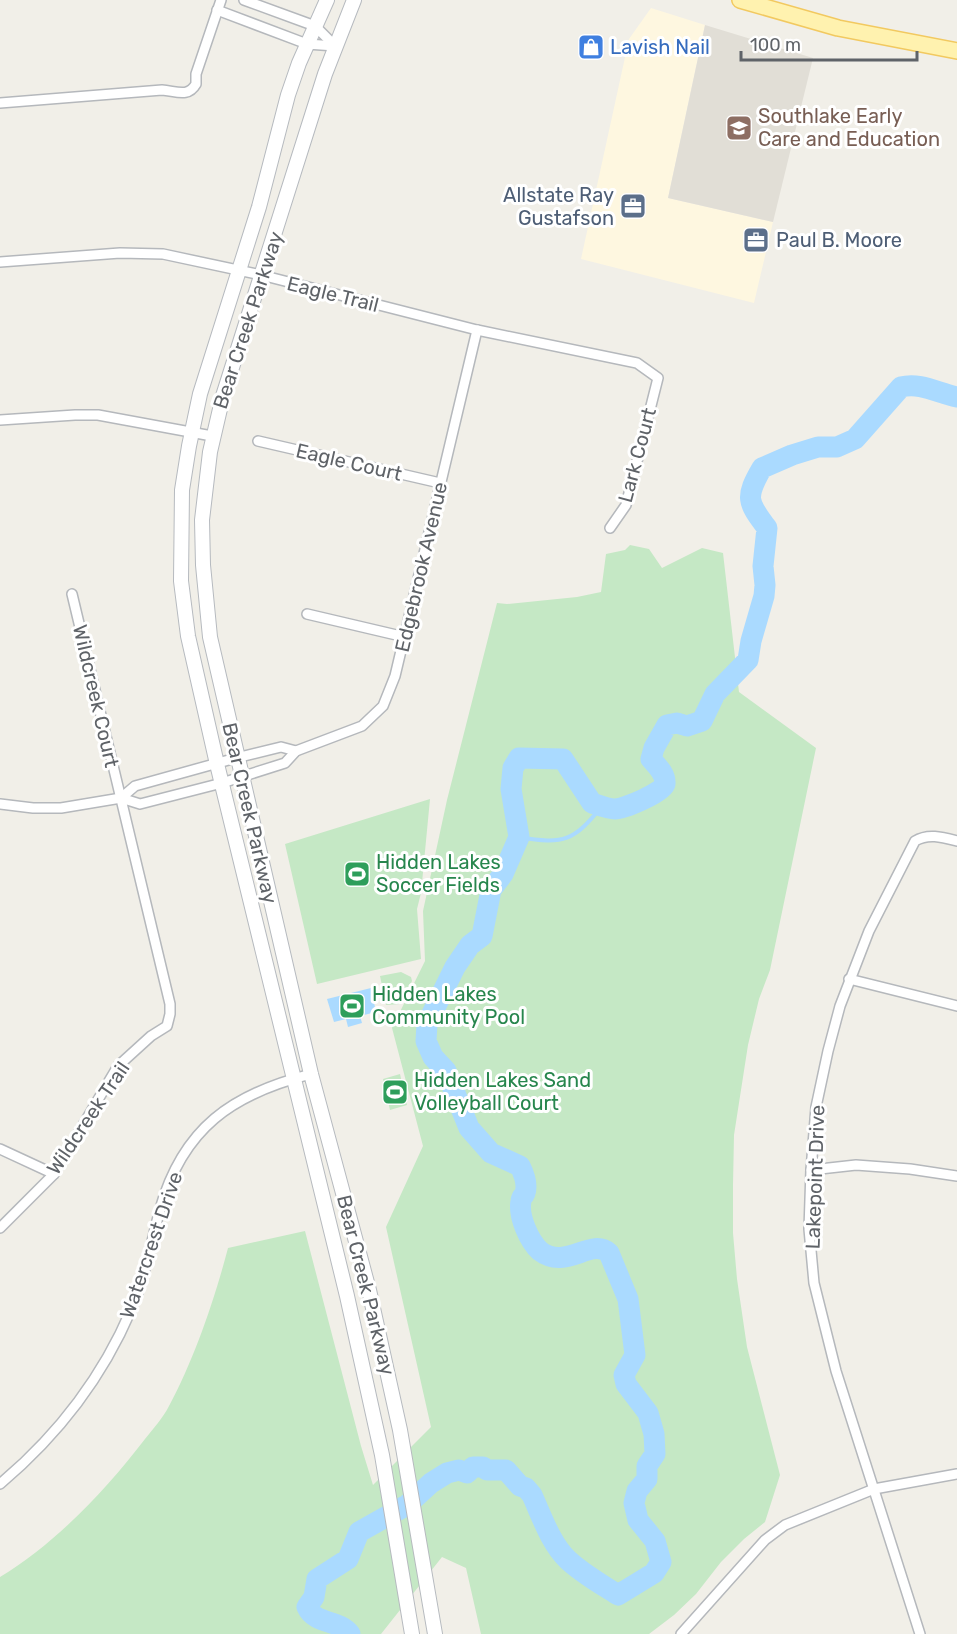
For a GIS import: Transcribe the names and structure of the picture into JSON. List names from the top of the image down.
{
  "streets": {
    "main road": ["Bear Creek Parkway"],
    "street": [
      "Eagle Trail",
      "Lark Court",
      "Eagle Court",
      "Edgebrook Avenue",
      "Wildcreek Court",
      "Wildcreek Trail",
      "Lakepoint Drive",
      "Watercrest Drive"
    ]
  },
  "crossings": [
    ["Eagle Trail", "Bear Creek Parkway"],
    ["Eagle Trail", "Lark Court"],
    ["Eagle Trail", "Edgebrook Avenue"],
    ["Bear Creek Parkway", "Edgebrook Avenue"],
    ["Bear Creek Parkway", "Watercrest Drive"],
    ["Eagle Court", "Edgebrook Avenue"],
    ["Edgebrook Avenue", "Wildcreek Court"],
    ["Edgebrook Avenue", "Wildcreek Trail"],
    ["Wildcreek Court", "Wildcreek Trail"]
  ],
  "places": {
    "shop": ["Lavish Nail"],
    "school or university": ["Southlake Early Care and Education"],
    "office": ["Allstate Ray Gustafson", "Paul B. Moore"],
    "sports": ["Hidden Lakes Soccer Fields", "Hidden Lakes Community Pool", "Hidden Lakes Sand Volleyball Court"]
  },
  "scale_bar": "100 m"
}
